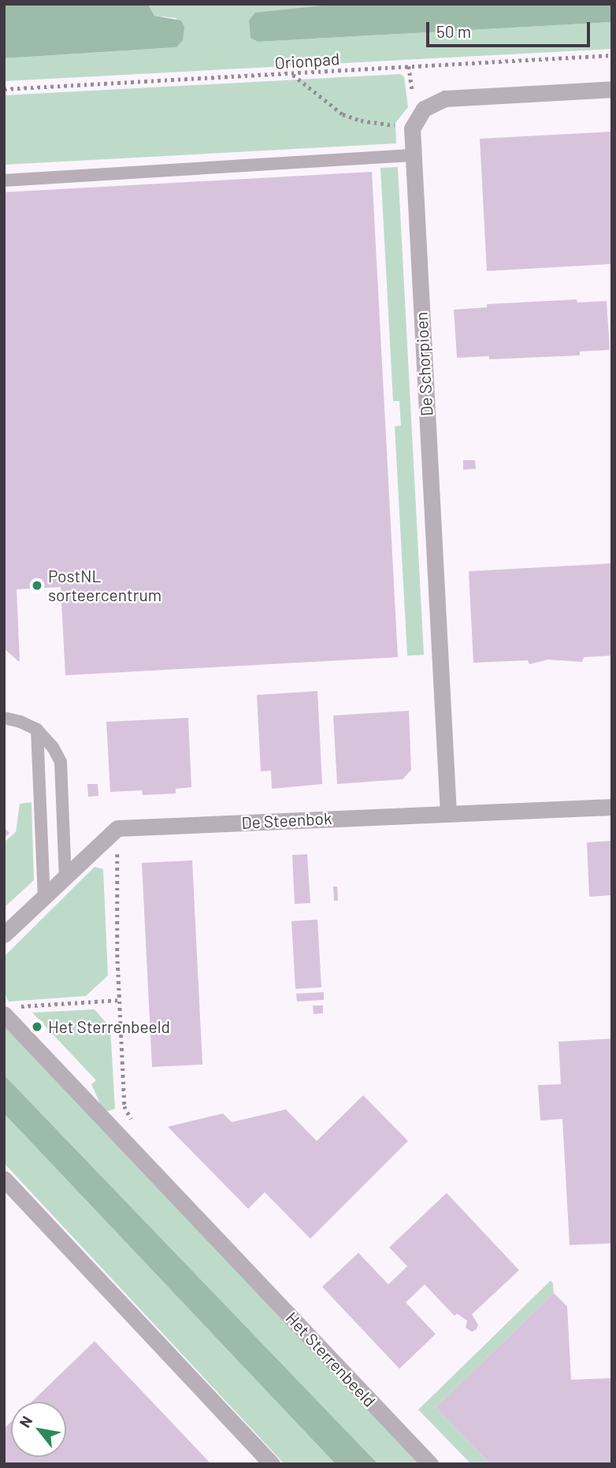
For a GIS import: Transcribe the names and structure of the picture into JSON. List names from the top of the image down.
{
  "streets": {
    "street": ["De Schorpioen", "De Steenbok", "Het Sterrenbeeld"],
    "path": ["Orionpad"]
  },
  "crossings": [
    ["De Schorpioen", "De Steenbok"]
  ],
  "places": ["PostNL sorteercentrum", "Het Sterrenbeeld"],
  "scale_bar": "50 m",
  "north": "top left"
}
